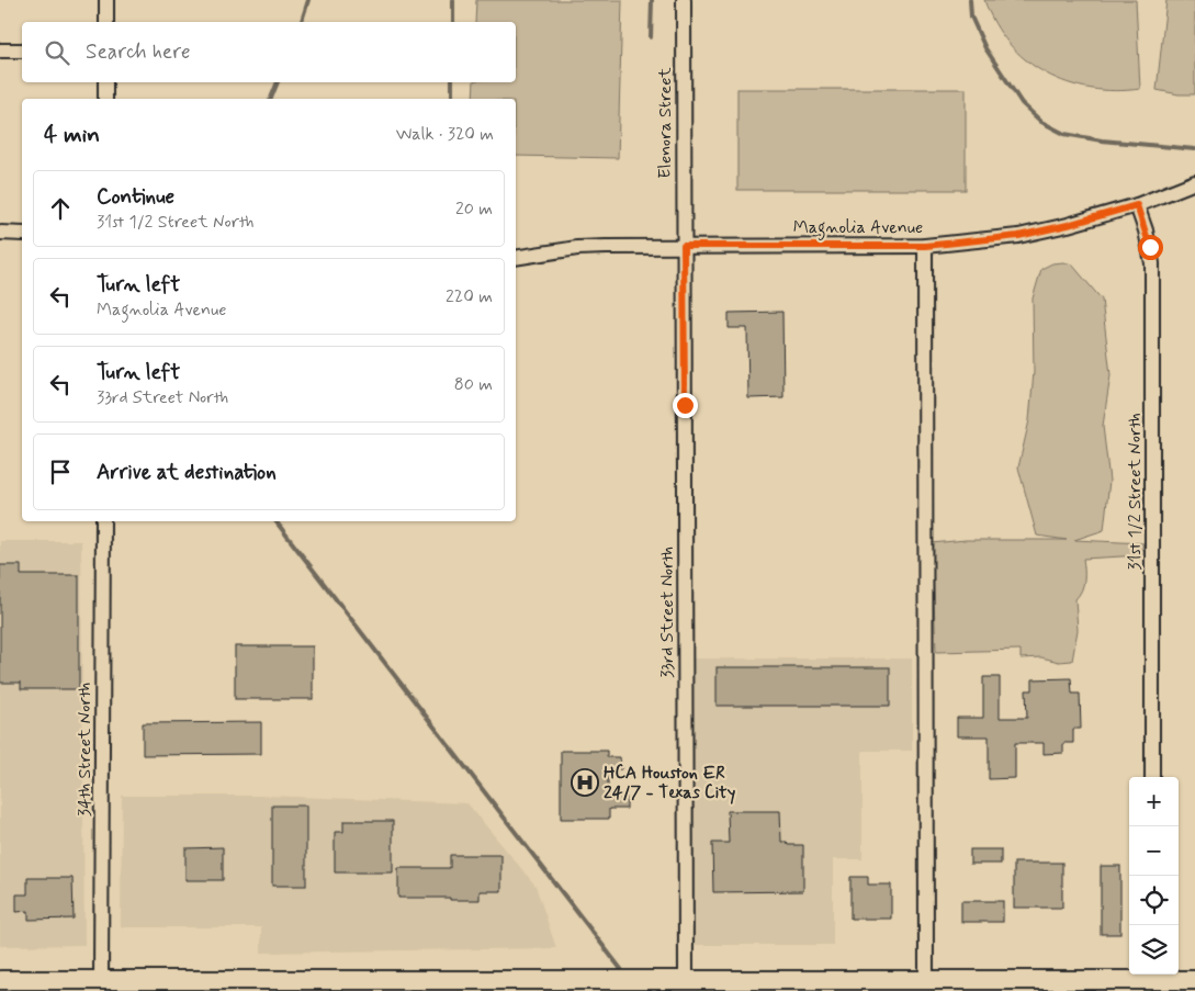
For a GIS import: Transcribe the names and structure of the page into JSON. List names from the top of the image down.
{
  "streets": {
    "street": [
      "Elenora Street",
      "Magnolia Avenue",
      "31st 1/2 Street North",
      "33rd Street North",
      "34th Street North"
    ]
  },
  "crossings": [
    ["Elenora Street", "Magnolia Avenue"],
    ["Elenora Street", "33rd Street North"],
    ["Magnolia Avenue", "31st 1/2 Street North"],
    ["Magnolia Avenue", "33rd Street North"]
  ],
  "places": {
    "hospital": ["HCA Houston ER 24/7 - Texas City"]
  },
  "page": {
    "search": "Search here",
    "heading": ["4 min", "Walk · 320 m"],
    "list": [
      ["Continue", "31st 1/2 Street North", "20 m"],
      ["Turn left", "Magnolia Avenue", "220 m"],
      ["Turn left", "33rd Street North", "80 m"],
      "Arrive at destination"
    ],
    "map_buttons": ["+", "−"]
  }
}
